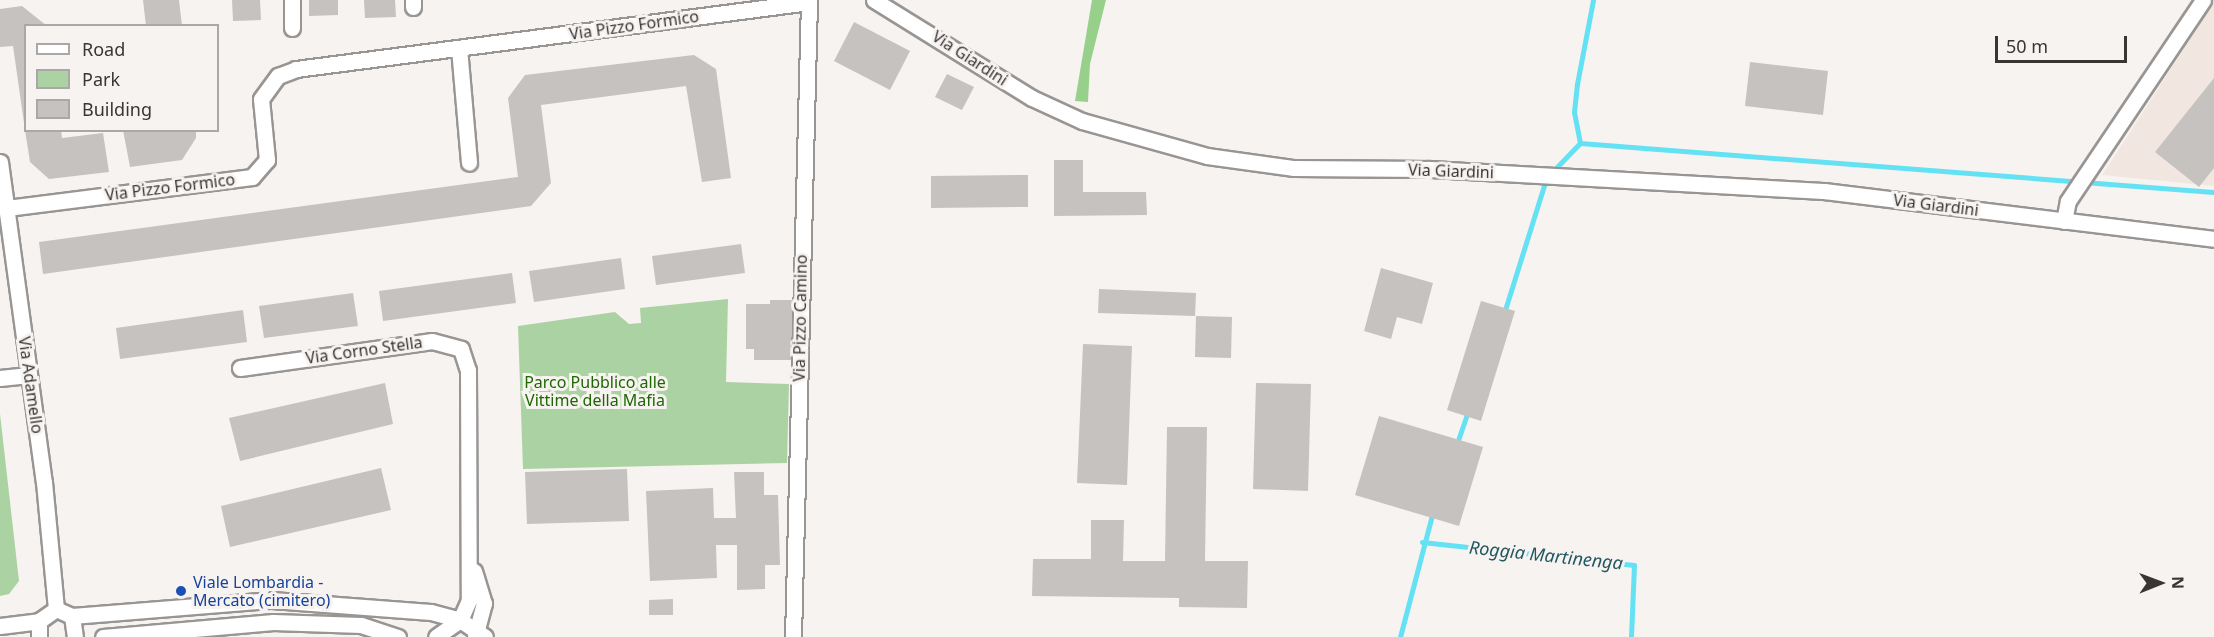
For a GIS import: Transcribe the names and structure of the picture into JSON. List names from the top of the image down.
{
  "streets": {
    "street": [
      "Via Pizzo Formico",
      "Via Giardini",
      "Via Pizzo Camino",
      "Via Corno Stella",
      "Via Adamello"
    ]
  },
  "crossings": [
    ["Via Pizzo Formico", "Via Pizzo Camino"],
    ["Via Pizzo Formico", "Via Adamello"]
  ],
  "water": ["Roggia Martinenga"],
  "parks": ["Parco Pubblico alle Vittime della Mafia"],
  "places": ["Viale Lombardia - Mercato (cimitero)"],
  "legend": ["Road", "Park", "Building"],
  "scale_bar": "50 m",
  "north": "right"
}
